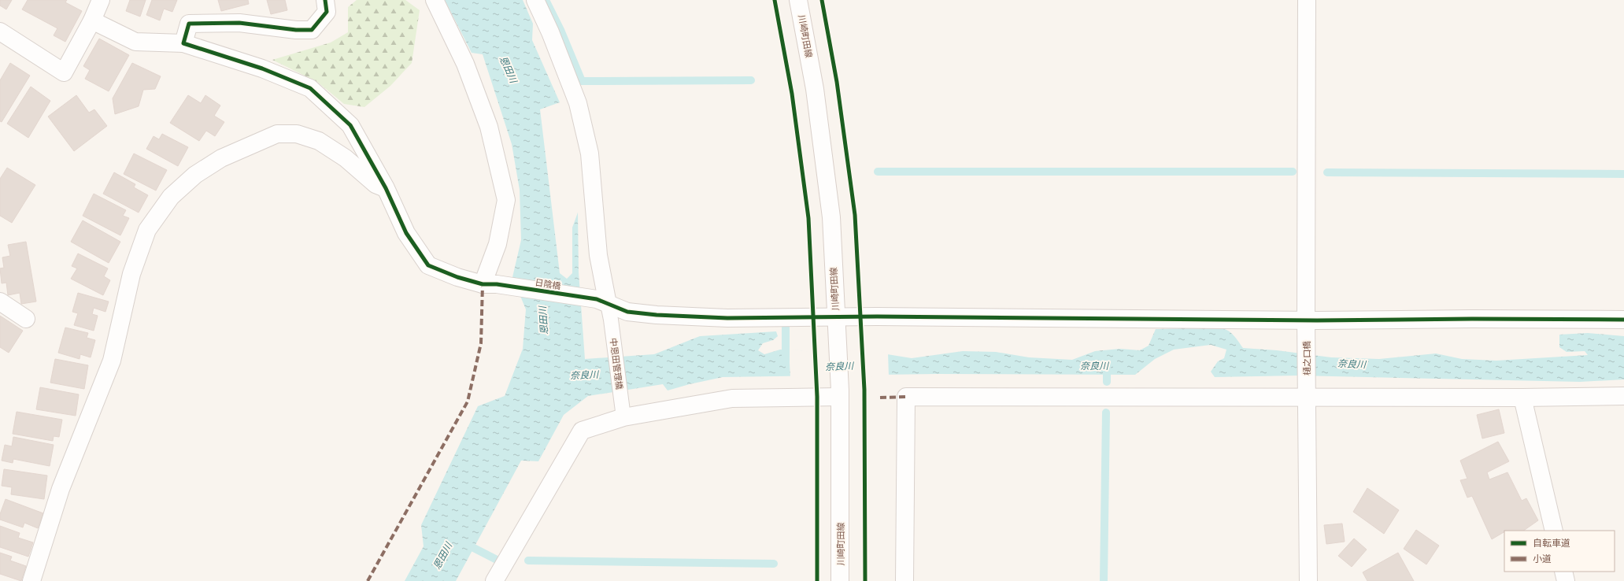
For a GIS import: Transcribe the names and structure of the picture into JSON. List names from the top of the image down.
{
  "streets": {
    "street": ["川崎町田線", "日陰橋", "樋之口橋"],
    "lane": ["中恩田管理橋"]
  },
  "crossings": [
    ["川崎町田線", "日陰橋"],
    ["日陰橋", "樋之口橋"],
    ["日陰橋", "中恩田管理橋"]
  ],
  "water": ["恩田川", "奈良川"],
  "legend": ["自転車道", "小道"]
}
